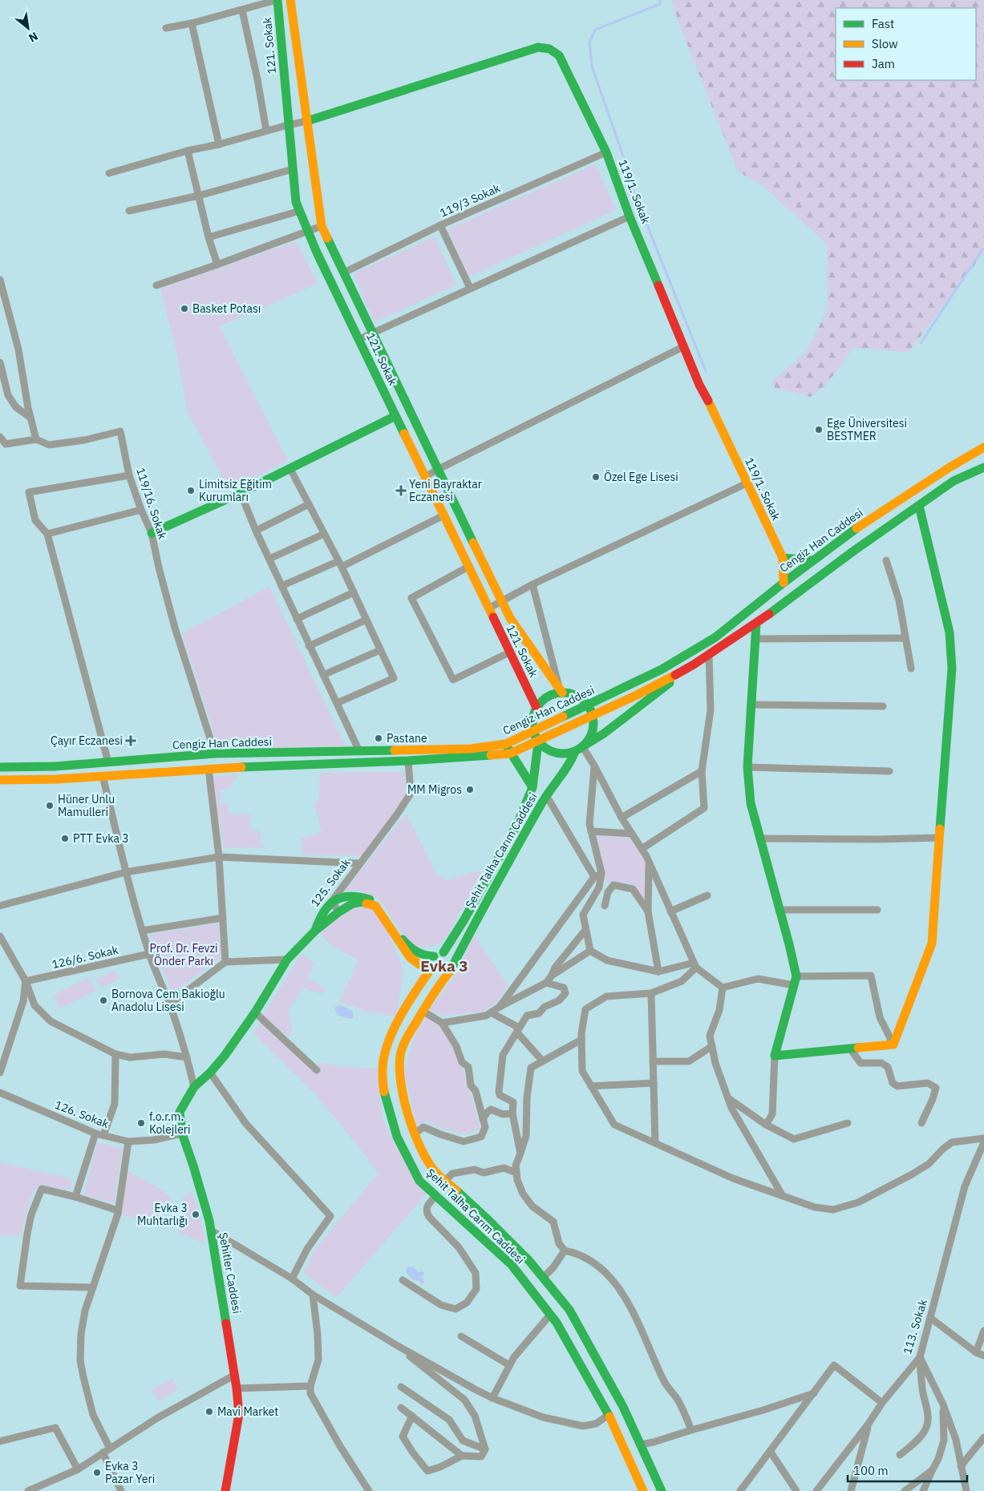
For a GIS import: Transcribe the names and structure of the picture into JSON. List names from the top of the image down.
{
  "streets": {
    "street": [
      "121. Sokak",
      "119/1. Sokak",
      "119/3 Sokak",
      "119/16. Sokak",
      "Cengiz Han Caddesi",
      "Şehit Talha Carım Caddesi",
      "125. Sokak",
      "126/6. Sokak",
      "126. Sokak",
      "Şehitler Caddesi",
      "113. Sokak"
    ]
  },
  "crossings": [
    ["121. Sokak", "119/1. Sokak"],
    ["121. Sokak", "119/3 Sokak"],
    ["119/1. Sokak", "119/3 Sokak"],
    ["119/1. Sokak", "Cengiz Han Caddesi"],
    ["119/16. Sokak", "Cengiz Han Caddesi"],
    ["Cengiz Han Caddesi", "Şehit Talha Carım Caddesi"],
    ["Cengiz Han Caddesi", "125. Sokak"],
    ["125. Sokak", "Şehitler Caddesi"],
    ["126. Sokak", "Şehitler Caddesi"]
  ],
  "districts": ["Evka 3"],
  "parks": ["Prof. Dr. Fevzi Önder Parkı"],
  "places": {
    "other": [
      "Basket Potası",
      "Ege Üniversitesi BESTMER",
      "Özel Ege Lisesi",
      "Limitsiz Eğitim Kurumları",
      "Pastane",
      "MM Migros",
      "Hüner Unlu Mamulleri",
      "PTT Evka 3",
      "Bornova Cem Bakioğlu Anadolu Lisesi",
      "f.o.r.m. Kolejleri",
      "Evka 3 Muhtarlığı",
      "Mavi Market",
      "Evka 3 Pazar Yeri"
    ],
    "health": ["Yeni Bayraktar Eczanesi", "Çayır Eczanesi"]
  },
  "legend": ["Fast", "Slow", "Jam"],
  "scale_bar": "100 m",
  "north": "bottom right"
}
